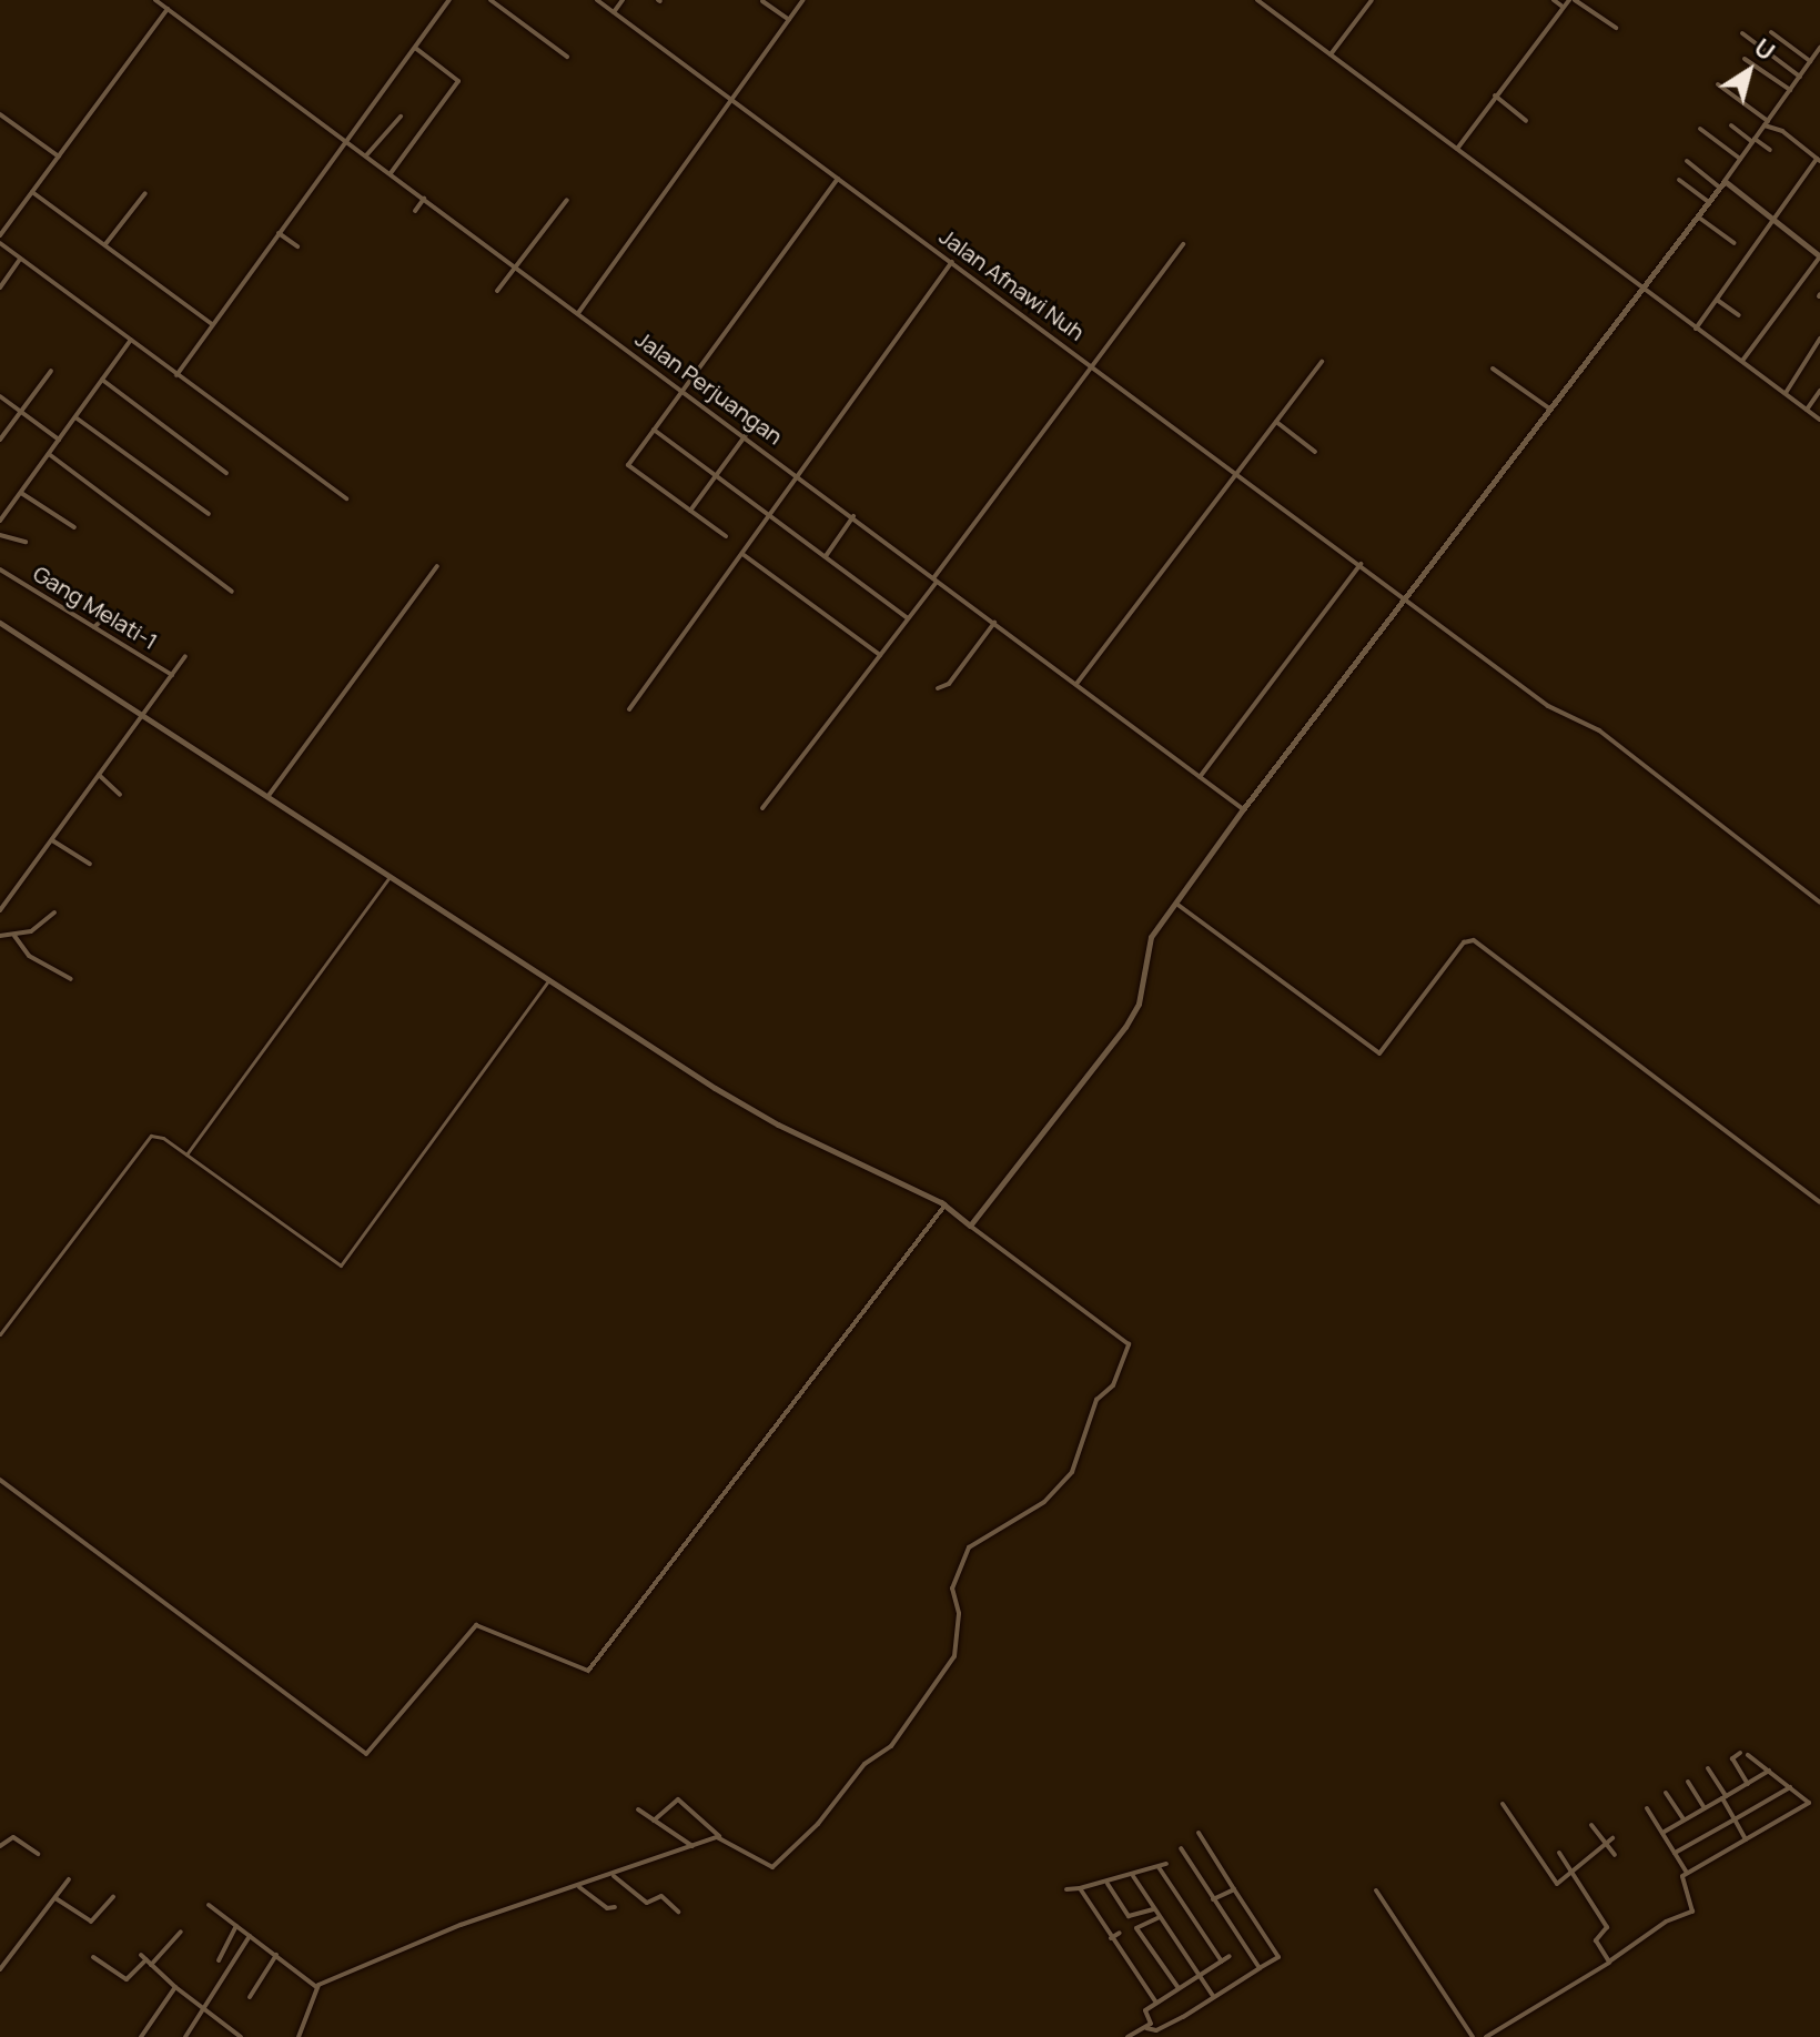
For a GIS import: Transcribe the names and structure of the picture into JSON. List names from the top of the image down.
{
  "streets": {
    "street": ["Jalan Afnawi Nuh", "Jalan Perjuangan", "Gang Melati-1"]
  },
  "north": "top right"
}
